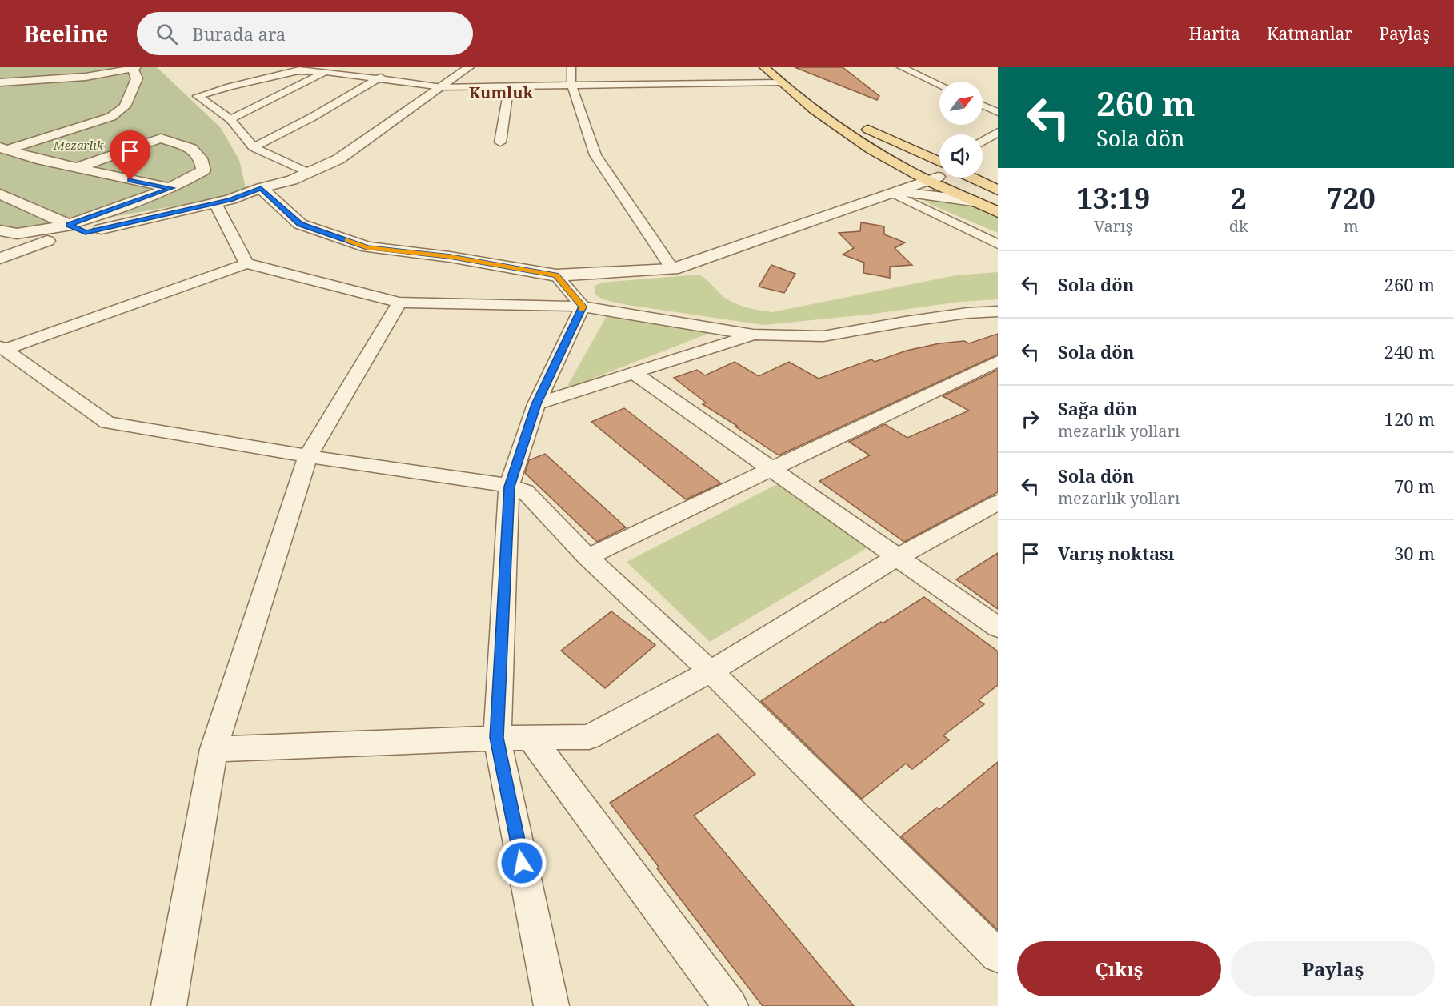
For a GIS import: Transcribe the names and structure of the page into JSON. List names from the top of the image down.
{
  "districts": ["Kumluk"],
  "parks": ["Mezarlık"],
  "north": "top right",
  "page": {
    "header": "Beeline",
    "search": "Burada ara",
    "nav": ["Harita", "Katmanlar", "Paylaş"],
    "turn": ["260 m", "Sola dön"],
    "eta": [
      "13:19",
      "Varış",
      "2",
      "dk",
      "720",
      "m"
    ],
    "list": [
      {
        "name": "Sola dön",
        "value": "260 m"
      },
      {
        "name": "Sola dön",
        "value": "240 m"
      },
      {
        "name": "Sağa dön",
        "note": "mezarlık yolları",
        "value": "120 m"
      },
      {
        "name": "Sola dön",
        "note": "mezarlık yolları",
        "value": "70 m"
      },
      {
        "name": "Varış noktası",
        "value": "30 m"
      }
    ],
    "buttons": ["Çıkış", "Paylaş"]
  }
}
